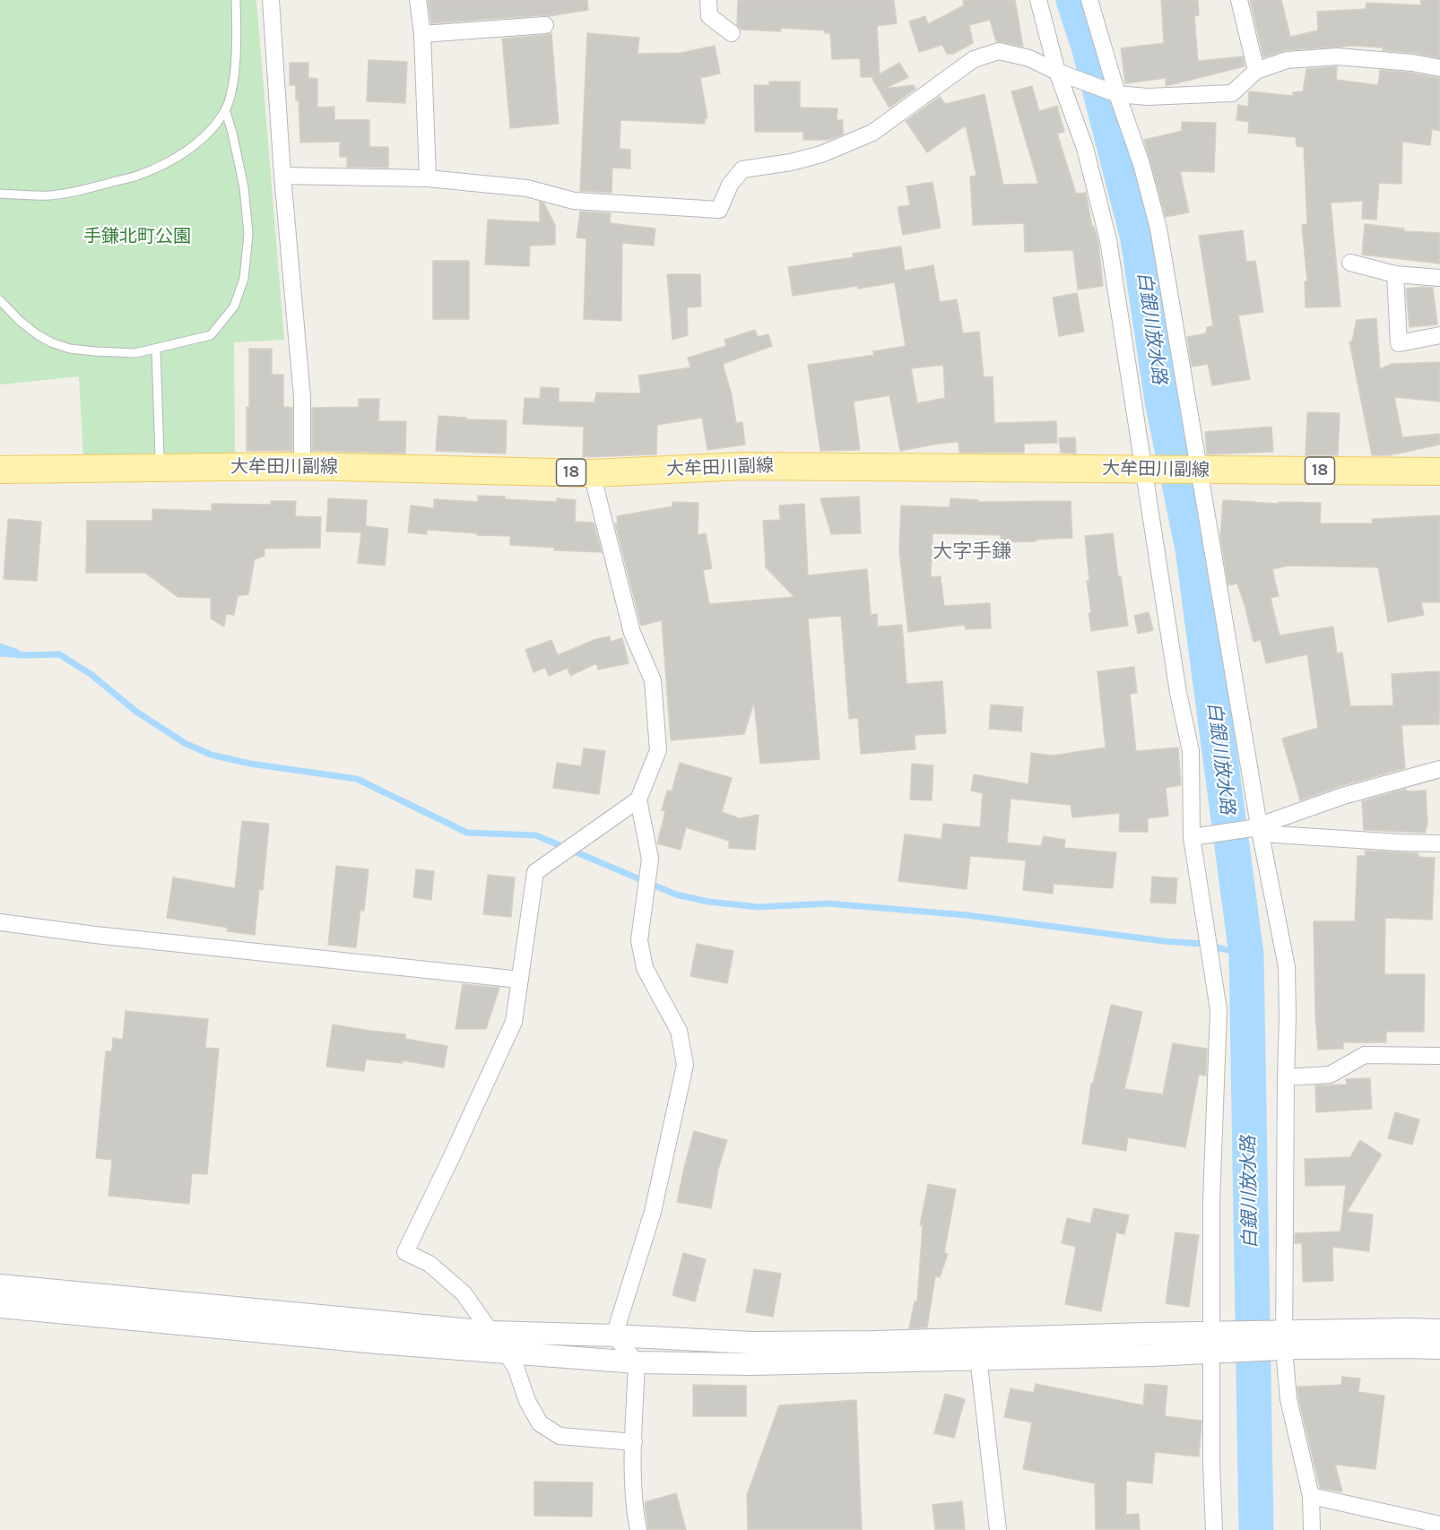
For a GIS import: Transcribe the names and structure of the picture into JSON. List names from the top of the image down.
{
  "streets": {
    "main road": ["大牟田川副線", "18"]
  },
  "districts": ["大字手鎌"],
  "water": ["白銀川放水路"],
  "parks": ["手鎌北町公園"]
}
